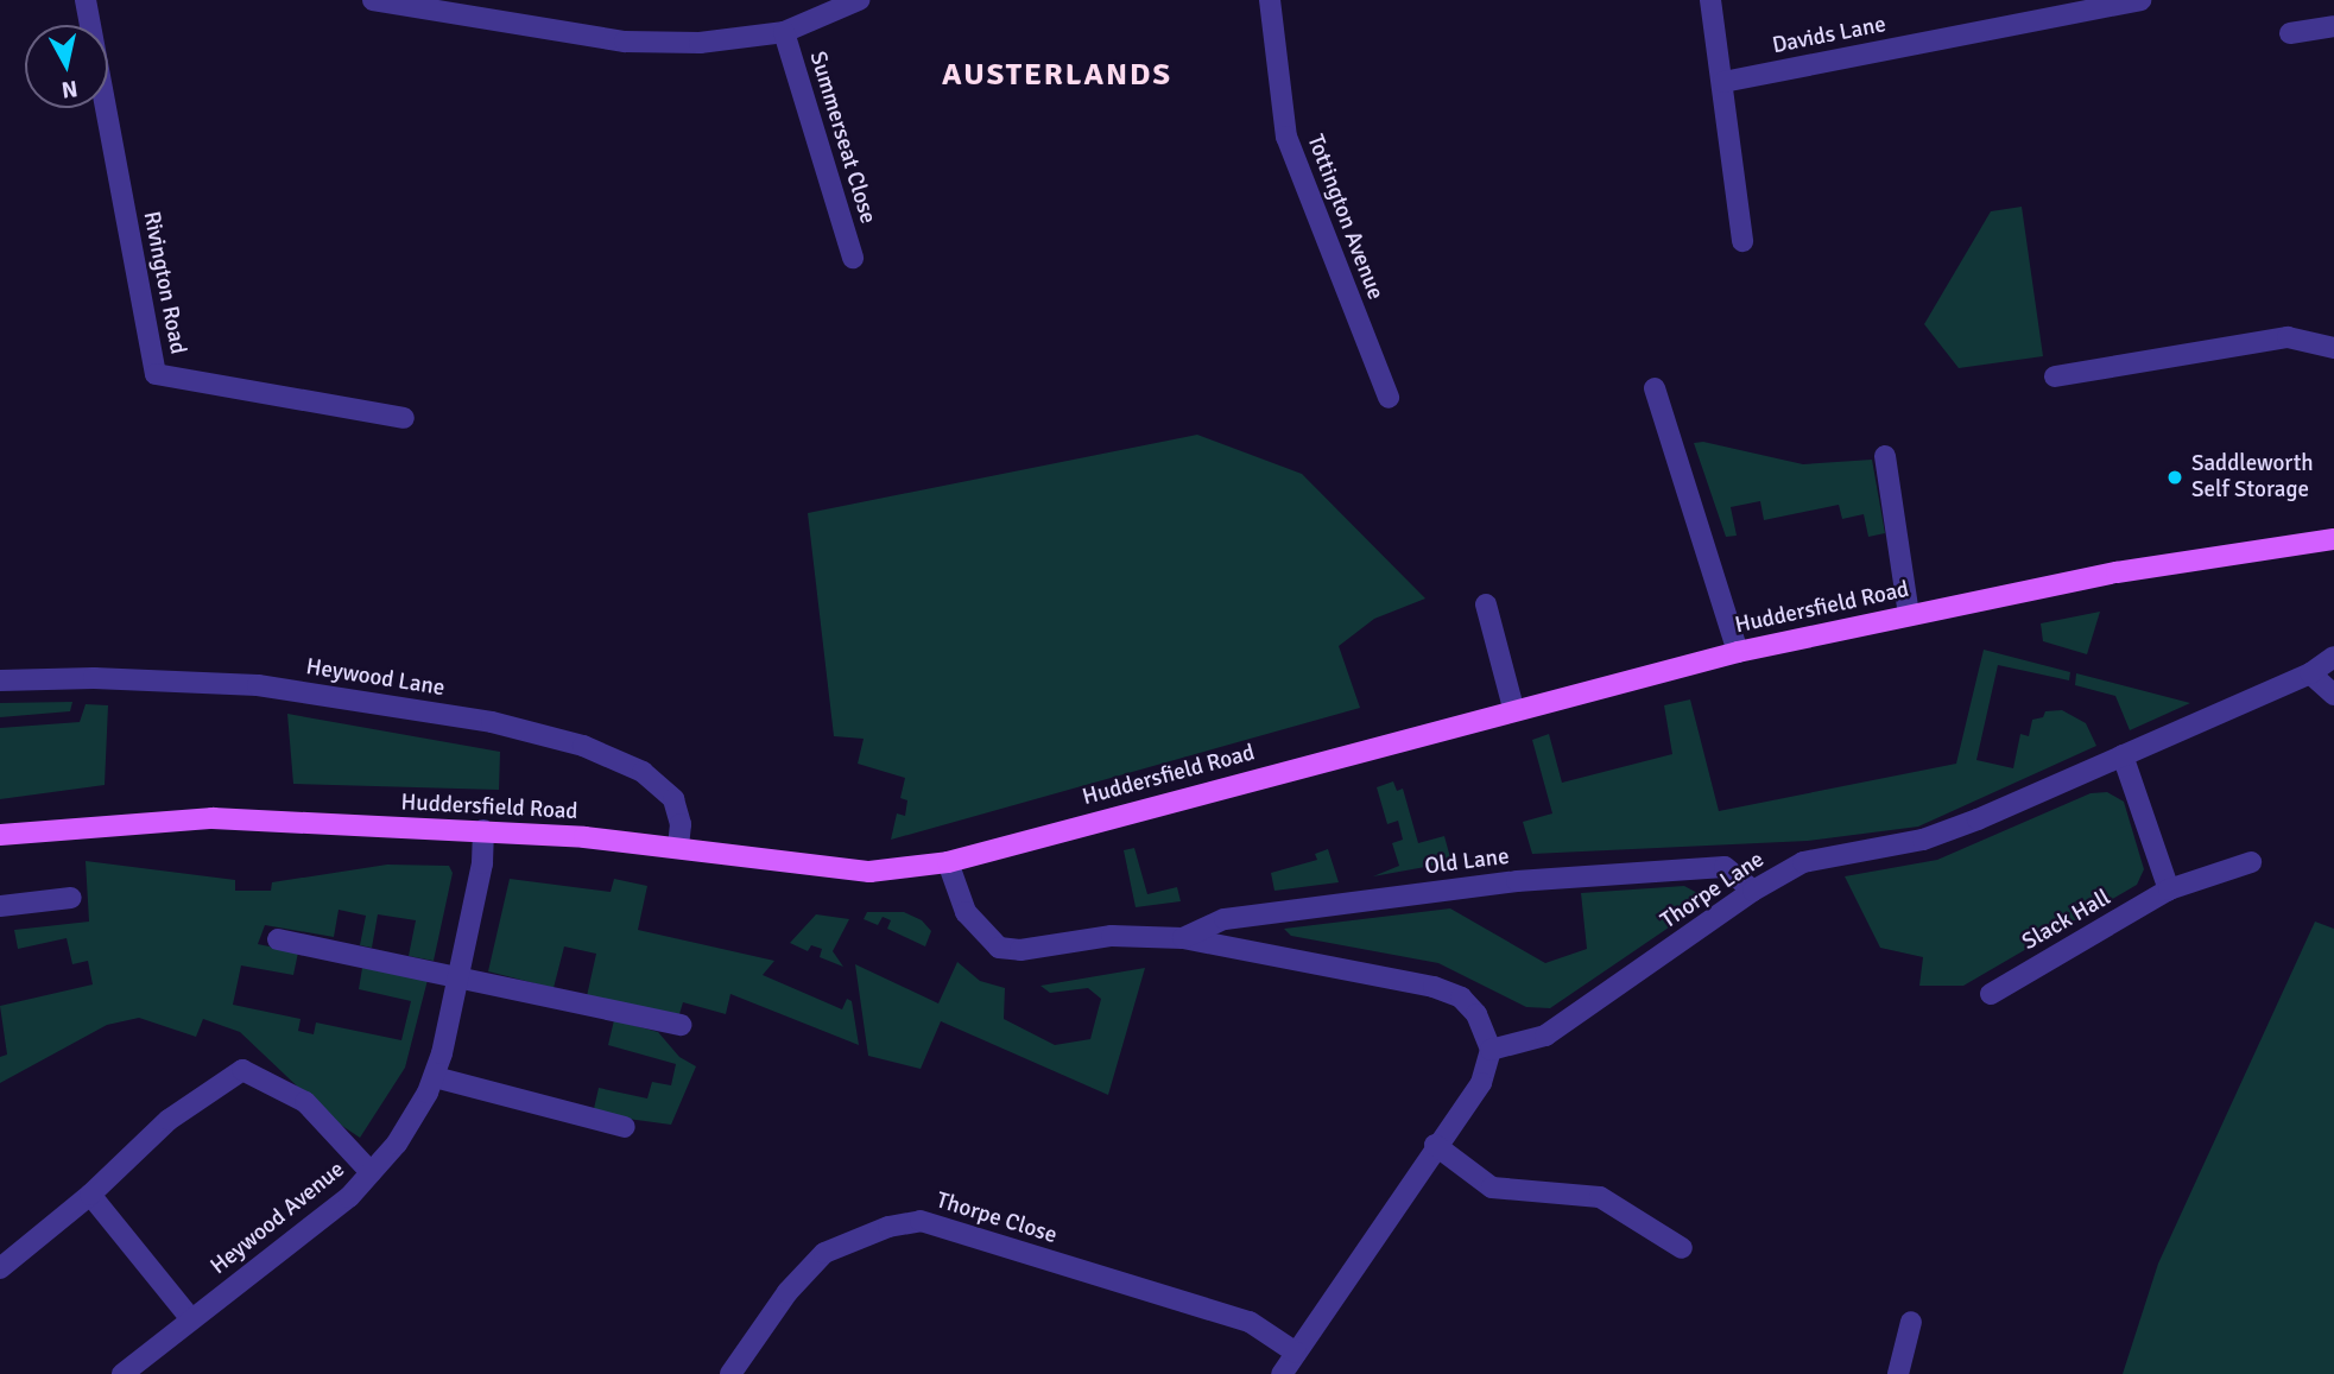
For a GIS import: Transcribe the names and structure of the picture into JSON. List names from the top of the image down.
{
  "streets": {
    "main road": ["Huddersfield Road"],
    "street": [
      "Davids Lane",
      "Summerseat Close",
      "Tottington Avenue",
      "Rivington Road",
      "Heywood Lane",
      "Old Lane",
      "Thorpe Lane",
      "Slack Hall",
      "Heywood Avenue",
      "Thorpe Close"
    ]
  },
  "crossings": [
    ["Huddersfield Road", "Heywood Lane"],
    ["Huddersfield Road", "Old Lane"],
    ["Huddersfield Road", "Heywood Avenue"],
    ["Old Lane", "Thorpe Lane"]
  ],
  "districts": ["AUSTERLANDS"],
  "places": ["Saddleworth Self Storage"],
  "north": "bottom"
}
